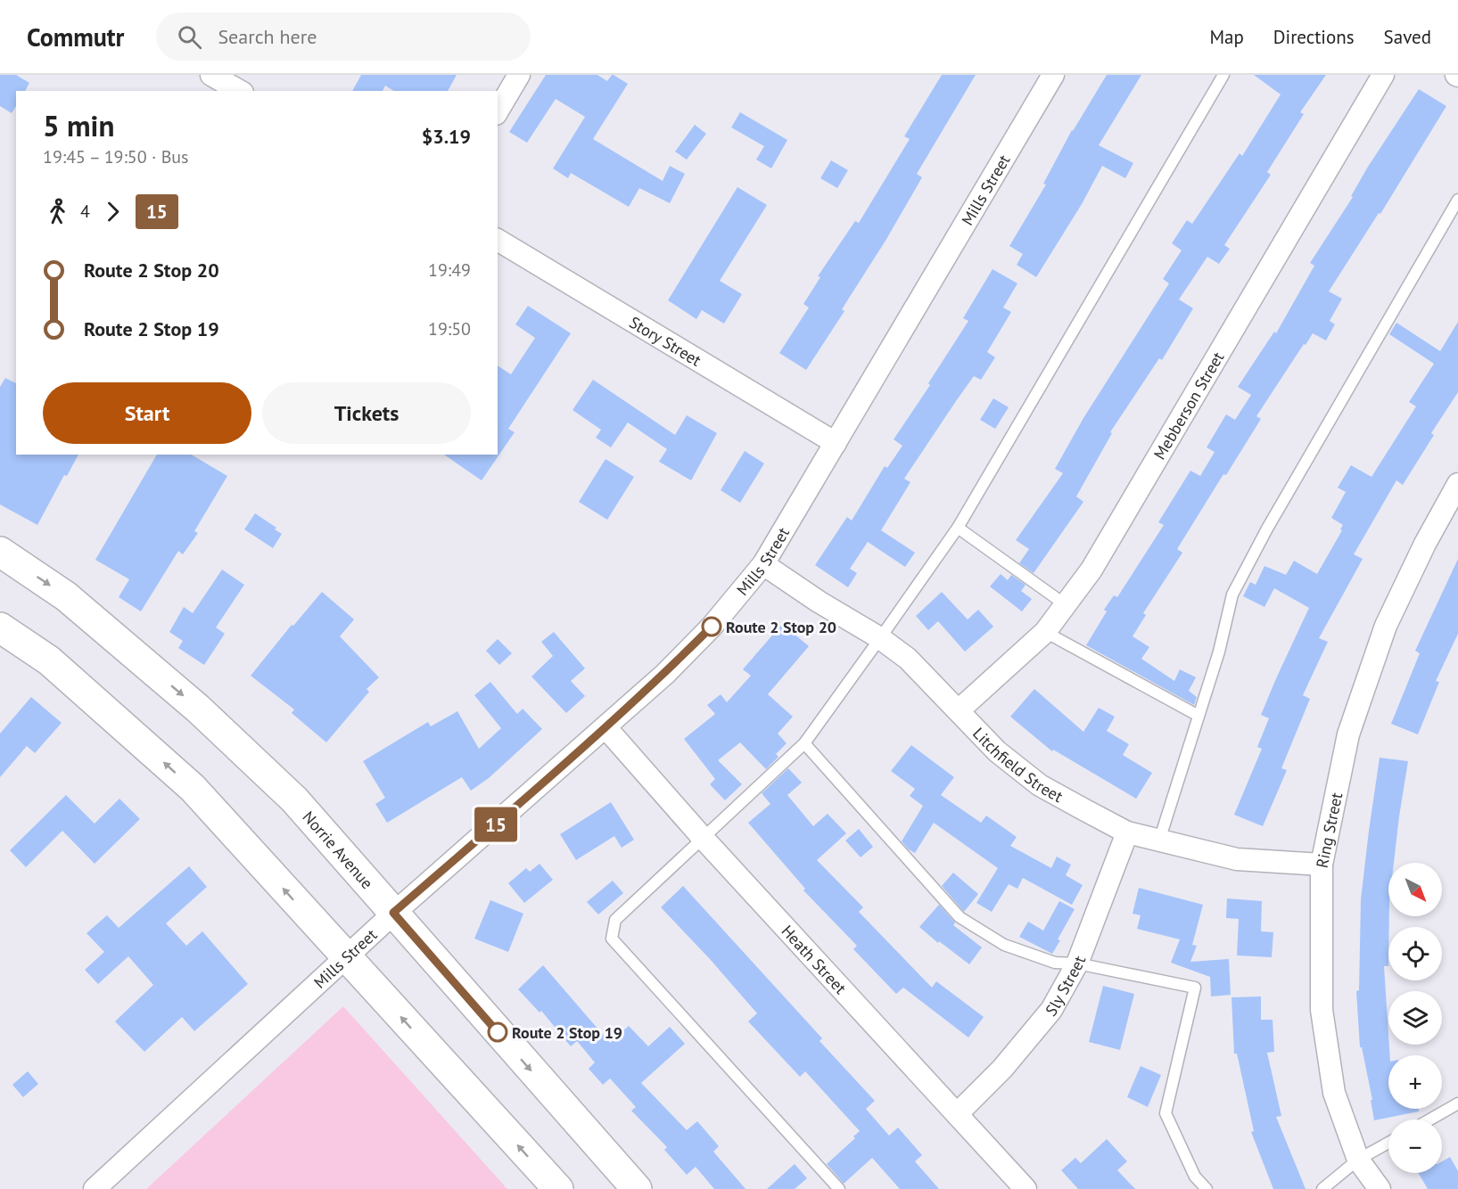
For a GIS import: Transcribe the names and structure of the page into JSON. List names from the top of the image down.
{
  "streets": {
    "main road": ["Norrie Avenue"],
    "street": [
      "Mills Street",
      "Story Street",
      "Mebberson Street",
      "Litchfield Street",
      "Ring Street",
      "Heath Street",
      "Sly Street"
    ]
  },
  "crossings": [
    ["Mills Street", "Story Street"],
    ["Mills Street", "Litchfield Street"],
    ["Mills Street", "Norrie Avenue"],
    ["Mills Street", "Heath Street"],
    ["Mebberson Street", "Litchfield Street"],
    ["Litchfield Street", "Ring Street"],
    ["Litchfield Street", "Sly Street"],
    ["Heath Street", "Sly Street"]
  ],
  "places": ["Route 2 Stop 20", "Route 2 Stop 19"],
  "lines": ["bus line 15"],
  "north": "bottom right",
  "page": {
    "header": "Commutr",
    "search": "Search here",
    "nav": ["Map", "Directions", "Saved"],
    "on_map": "15",
    "heading": ["5 min", "19:45 – 19:50 · Bus", "$3.19"],
    "legs": ["4", "15"],
    "list": [
      {
        "name": "Route 2 Stop 20",
        "value": "19:49"
      },
      {
        "name": "Route 2 Stop 19",
        "value": "19:50"
      }
    ],
    "buttons": ["Start", "Tickets"],
    "map_buttons": ["+", "−"]
  }
}
